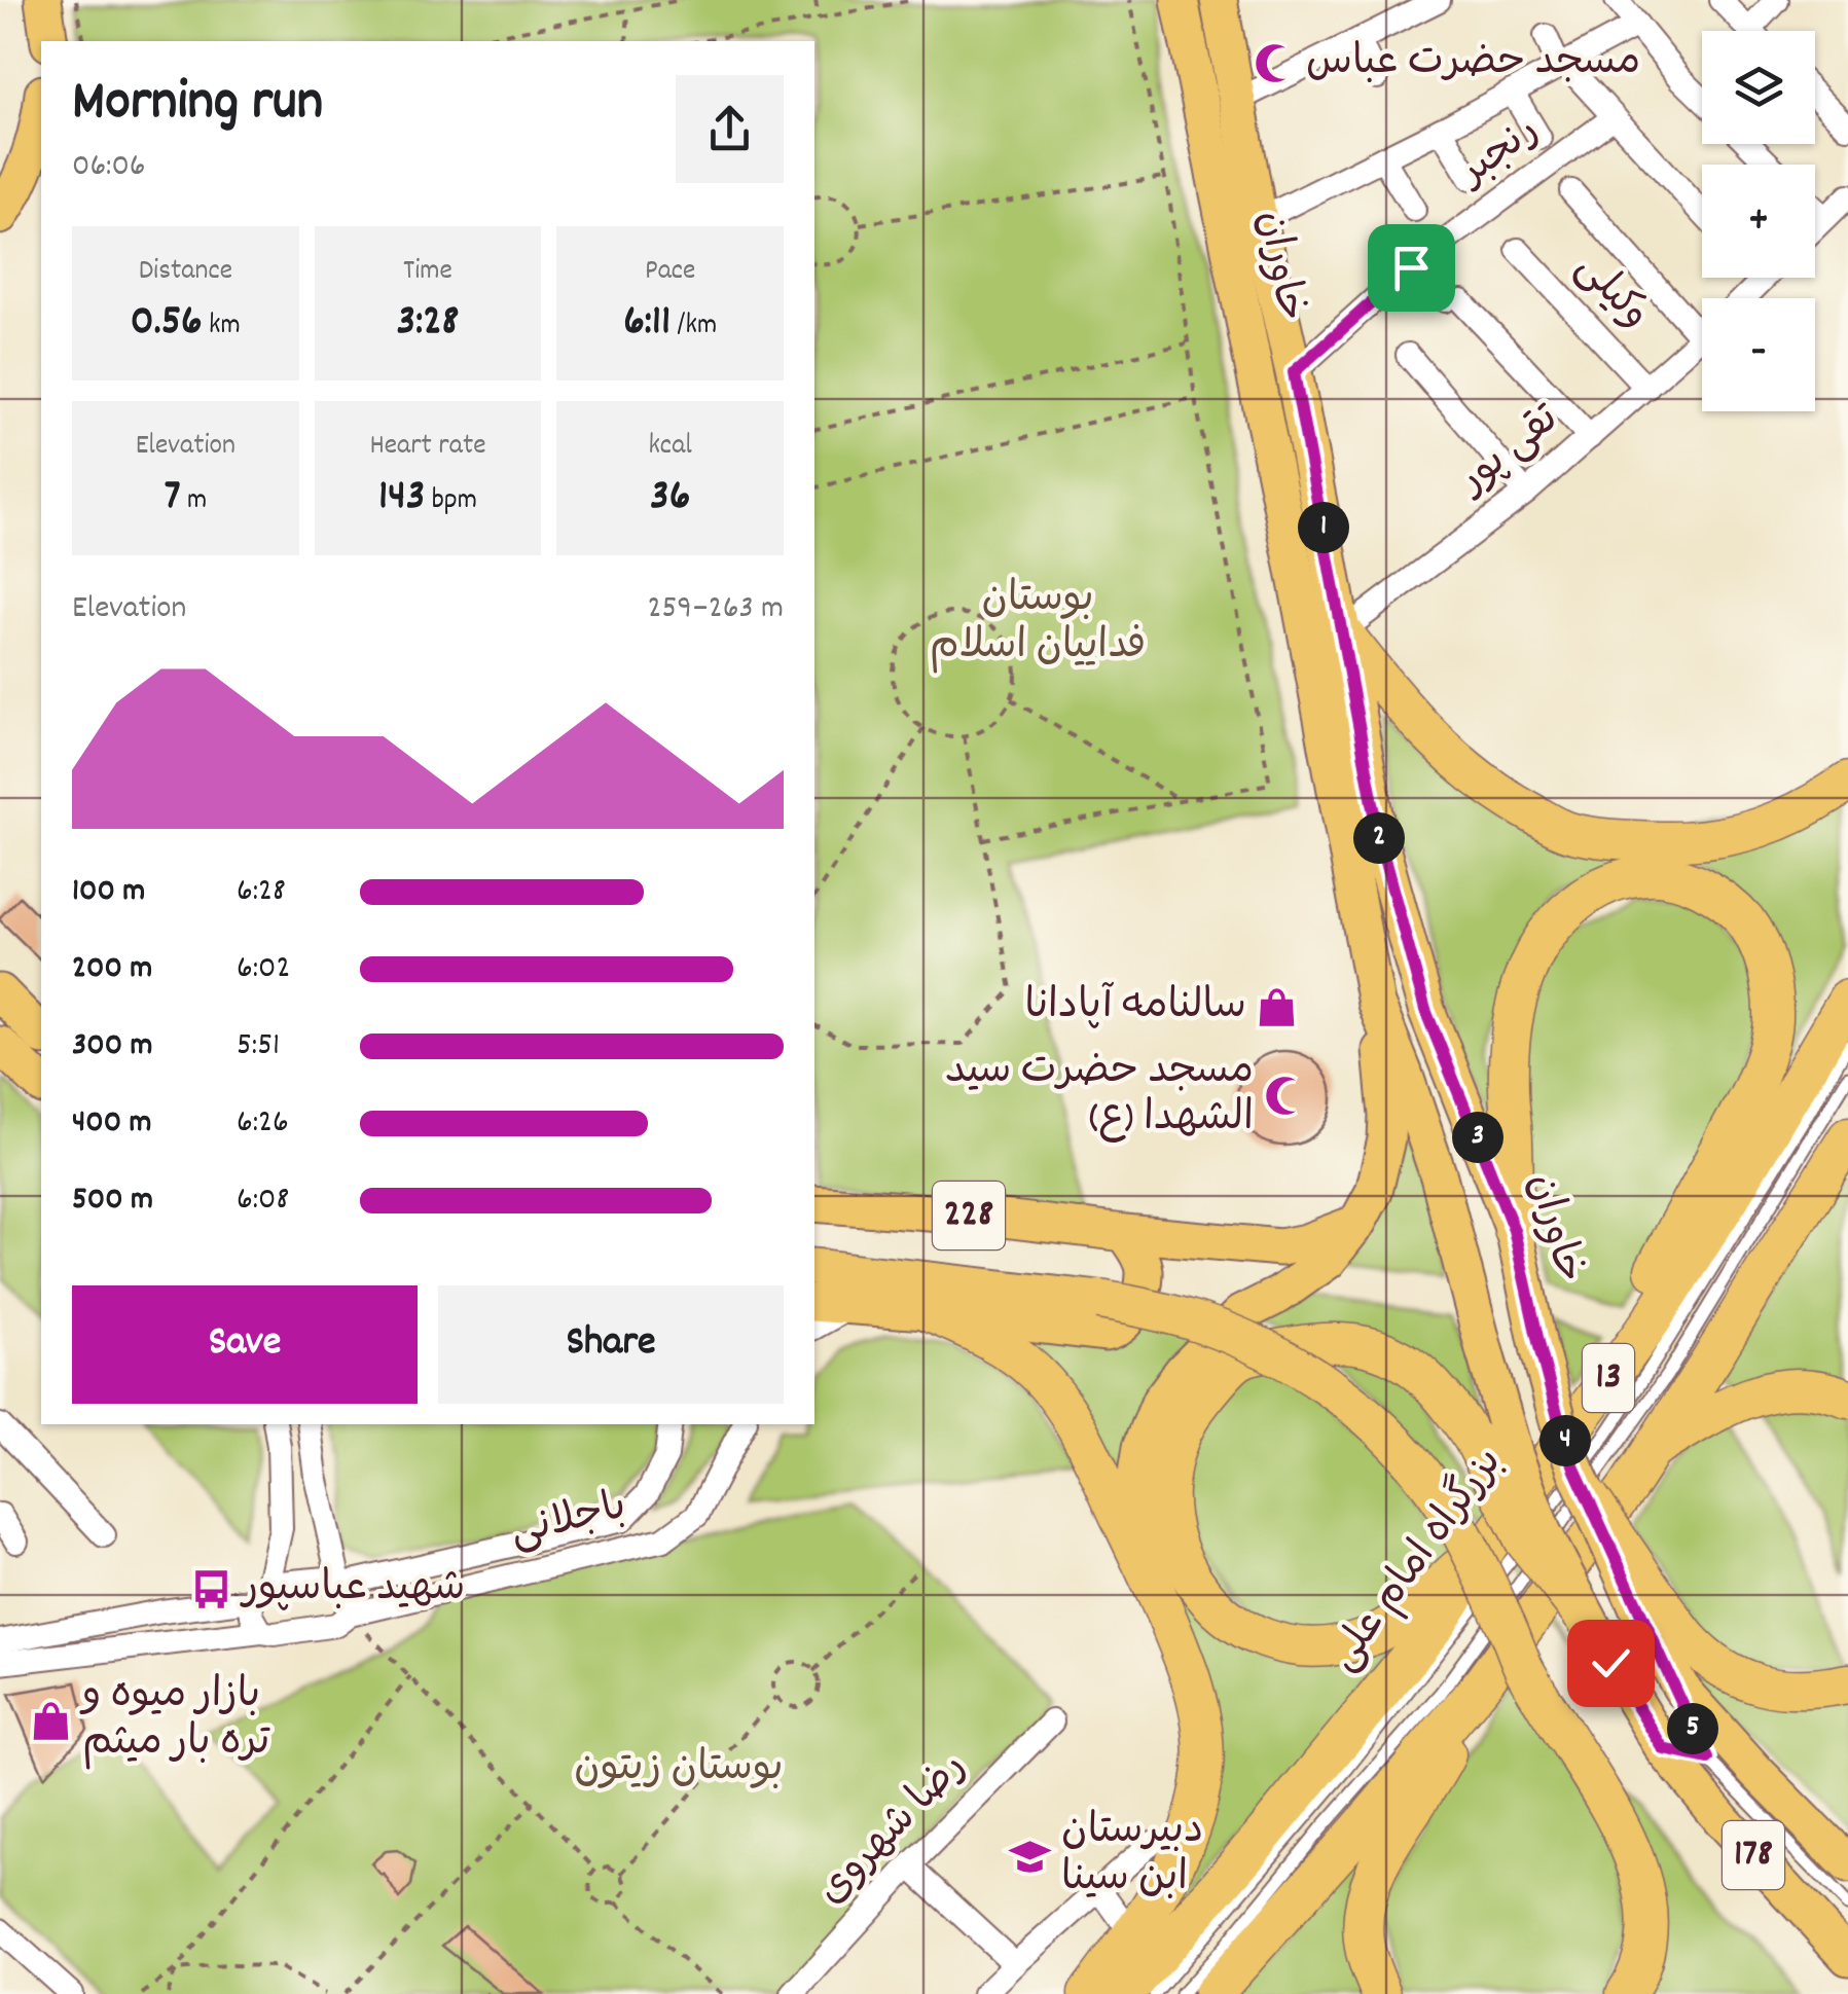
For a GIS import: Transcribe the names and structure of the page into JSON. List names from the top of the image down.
{
  "streets": {
    "highway": ["13", "بزرگراه امام علی"],
    "main road": ["خاوران", "228", "178"],
    "street": [
      "رنجبر",
      "وکیلی",
      "تقی پور",
      "باجلانی",
      "رضا شهروی"
    ]
  },
  "crossings": [
    ["رنجبر", "خاوران"],
    ["خاوران", "تقی پور"],
    ["وکیلی", "تقی پور"]
  ],
  "parks": ["بوستان فداییان اسلام", "بوستان زیتون"],
  "places": {
    "mosque": ["مسجد حضرت عباس", "مسجد حضرت سید الشهدا (ع)"],
    "shop": ["سالنامه آپادانا", "بازار میوه و تره بار میثم"],
    "bus stop": ["شهید عباسپور"],
    "school or university": ["دبیرستان ابن سینا"]
  },
  "page": {
    "map_buttons": ["+", "−"],
    "heading": ["Morning run", "06:06"],
    "stats": [
      ["Distance", "0.56 km"],
      ["Time", "3:28"],
      ["Pace", "6:11 /km"],
      ["Elevation", "7 m"],
      ["Heart rate", "143 bpm"],
      ["kcal", "36"]
    ],
    "pins": [
      "1",
      "2",
      "3",
      "4",
      "5"
    ],
    "chart": ["Elevation", "259–263 m"],
    "list": [
      {
        "name": "100 m",
        "note": "6:28"
      },
      {
        "name": "200 m",
        "note": "6:02"
      },
      {
        "name": "300 m",
        "note": "5:51"
      },
      {
        "name": "400 m",
        "note": "6:26"
      },
      {
        "name": "500 m",
        "note": "6:08"
      }
    ],
    "buttons": ["Save", "Share"]
  }
}
